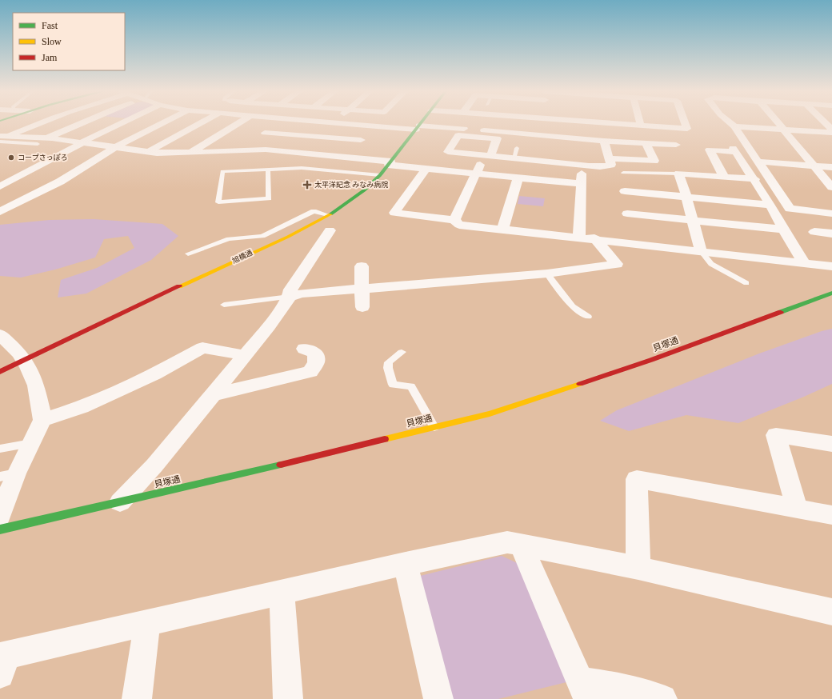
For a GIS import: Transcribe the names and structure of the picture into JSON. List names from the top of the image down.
{
  "streets": {
    "street": ["旭橋通", "貝塚通"]
  },
  "places": {
    "other": ["コープさっぽろ"],
    "health": ["太平洋記念 みなみ病院"]
  },
  "legend": ["Fast", "Slow", "Jam"]
}
